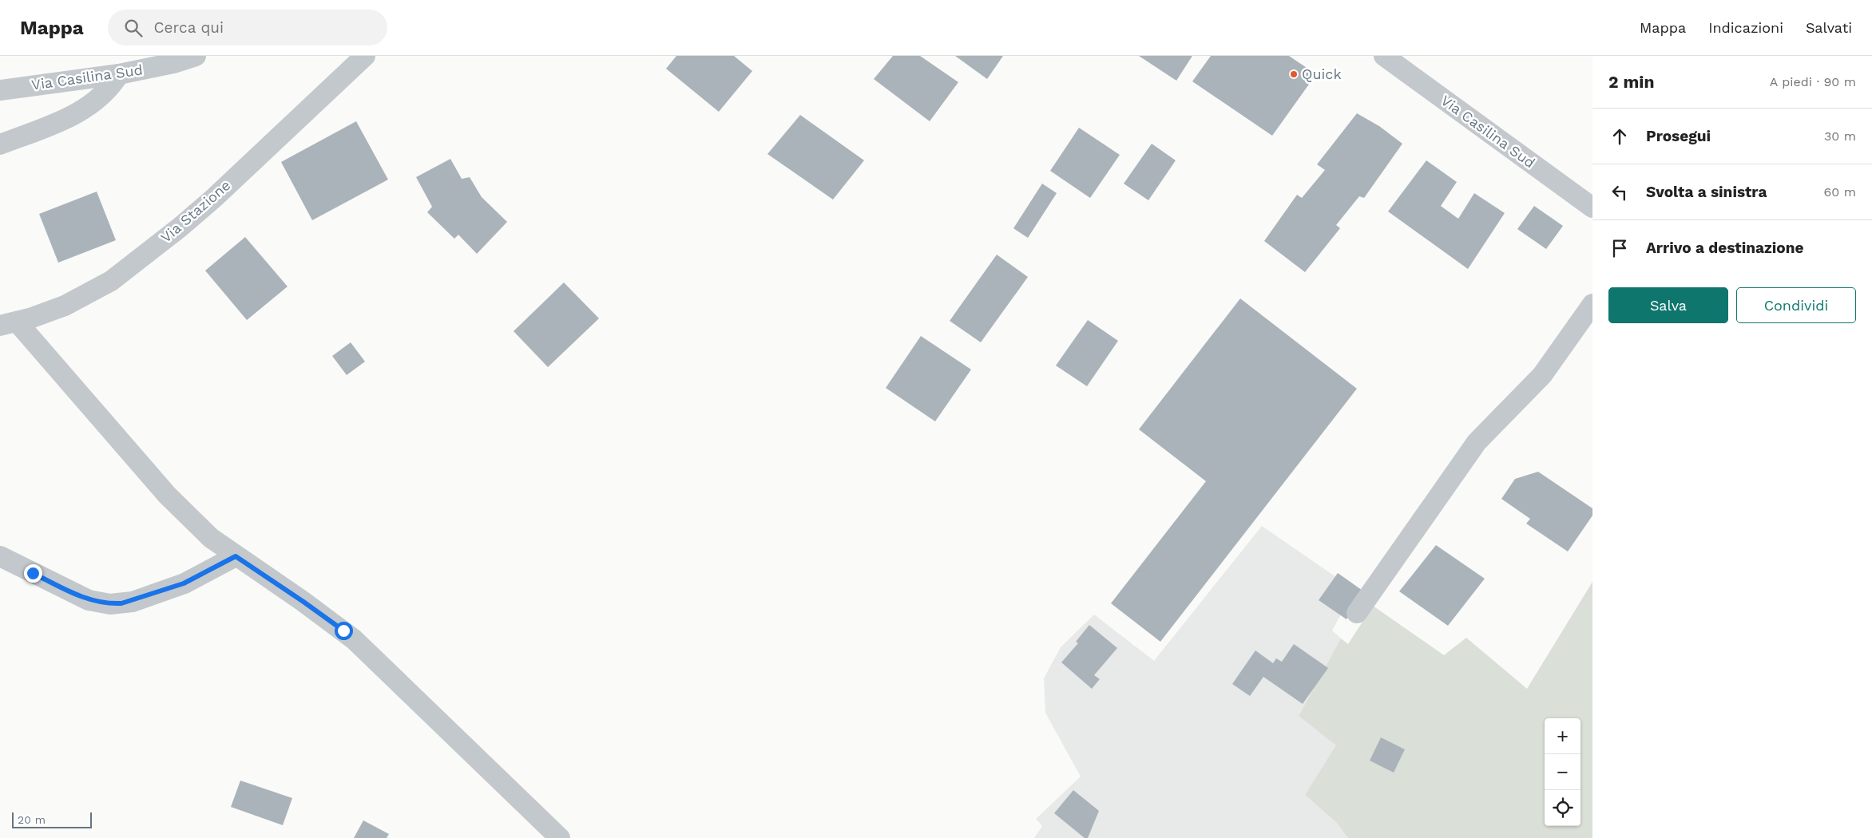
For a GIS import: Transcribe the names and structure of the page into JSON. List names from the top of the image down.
{
  "streets": {
    "street": ["Via Casilina Sud", "Via Stazione"]
  },
  "places": ["Quick"],
  "scale_bar": "20 m",
  "page": {
    "header": "Mappa",
    "search": "Cerca qui",
    "nav": ["Mappa", "Indicazioni", "Salvati"],
    "heading": ["2 min", "A piedi · 90 m"],
    "list": [
      ["Prosegui", "30 m"],
      ["Svolta a sinistra", "60 m"],
      "Arrivo a destinazione"
    ],
    "buttons": ["Salva", "Condividi"],
    "map_buttons": ["+", "−"],
    "scale": "20 m"
  }
}
